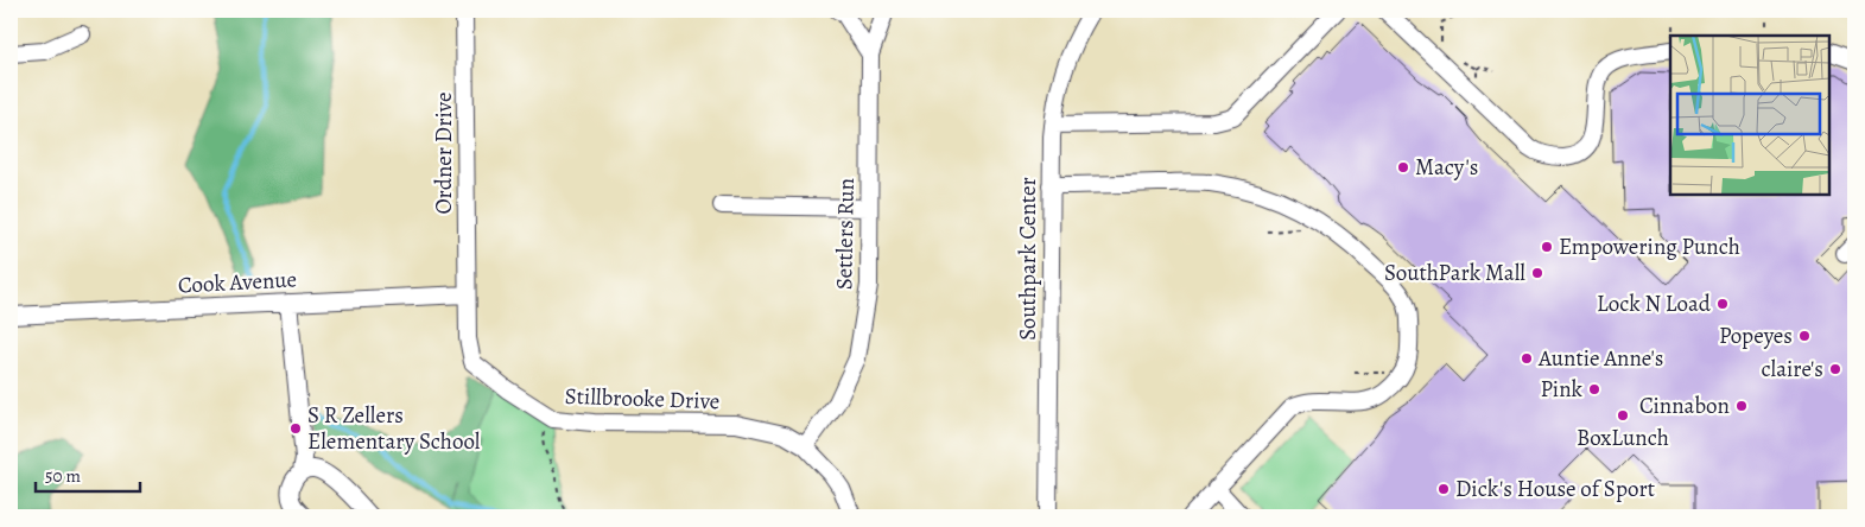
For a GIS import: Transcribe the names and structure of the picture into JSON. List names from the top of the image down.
{
  "streets": {
    "street": [
      "Ordner Drive",
      "Settlers Run",
      "Southpark Center",
      "Cook Avenue",
      "Stillbrooke Drive"
    ]
  },
  "crossings": [
    ["Ordner Drive", "Cook Avenue"],
    ["Ordner Drive", "Stillbrooke Drive"],
    ["Settlers Run", "Stillbrooke Drive"],
    ["Cook Avenue", "Stillbrooke Drive"]
  ],
  "places": [
    "Macy's",
    "Empowering Punch",
    "SouthPark Mall",
    "Lock N Load",
    "Popeyes",
    "Auntie Anne's",
    "claire's",
    "Pink",
    "Cinnabon",
    "BoxLunch",
    "S R Zellers Elementary School",
    "Dick's House of Sport"
  ],
  "scale_bar": "50 m"
}
